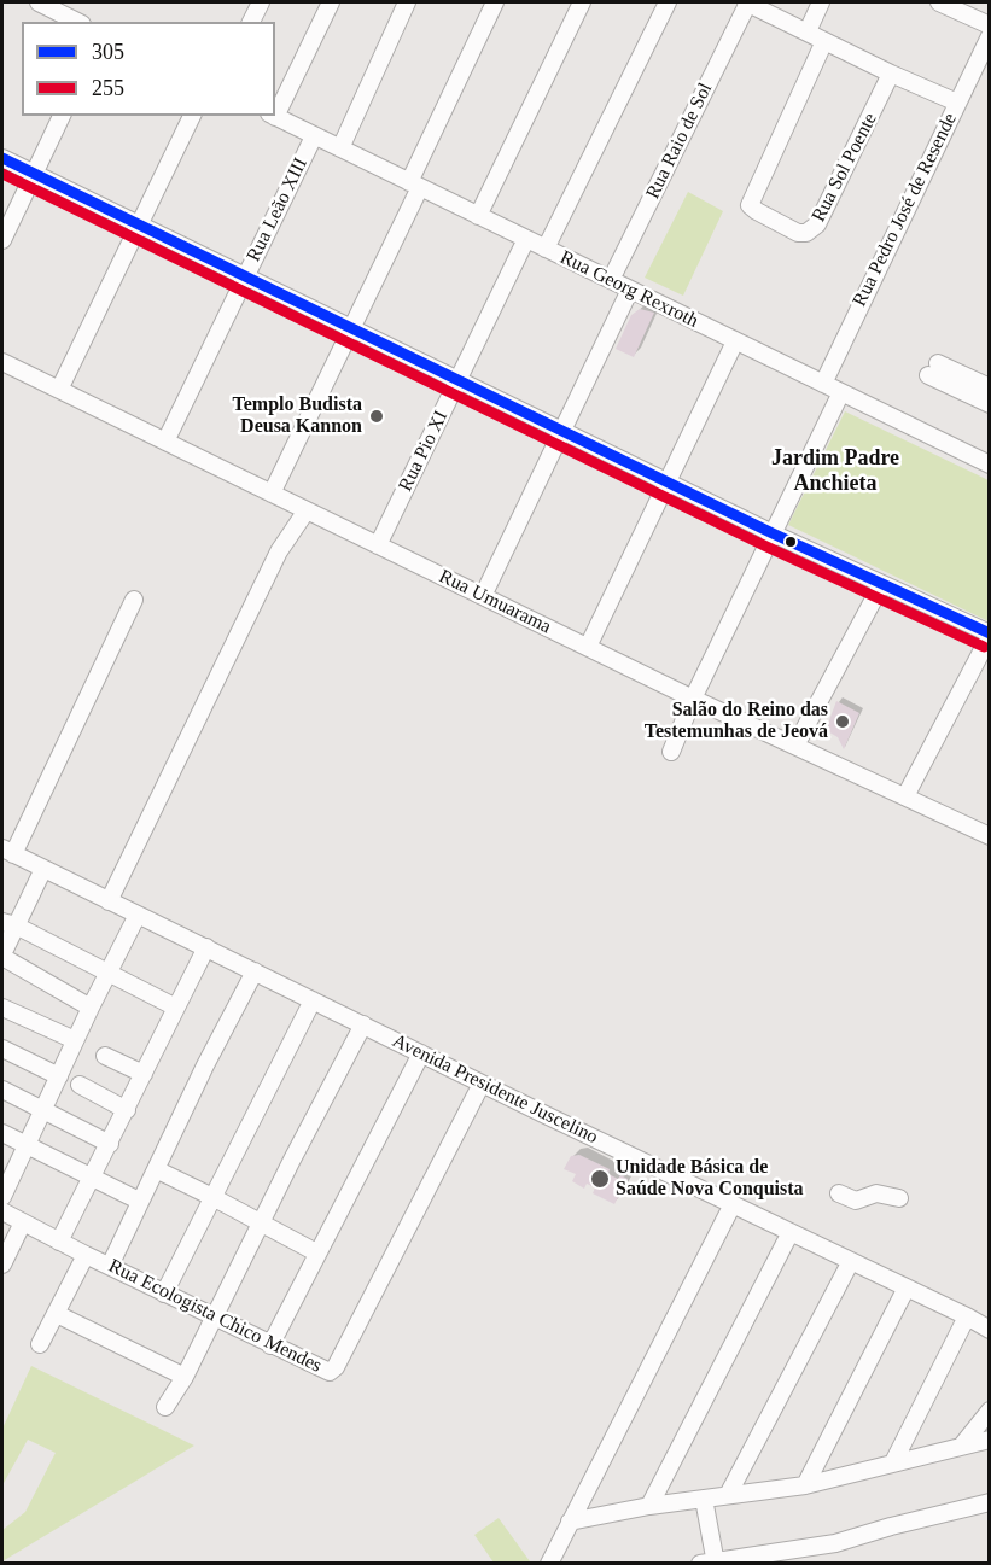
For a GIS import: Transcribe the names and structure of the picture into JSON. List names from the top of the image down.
{
  "streets": {
    "street": [
      "Rua Raio de Sol",
      "Rua Sol Poente",
      "Rua Leão XIII",
      "Rua Pedro José de Resende",
      "Rua Georg Rexroth",
      "Rua Pio XI",
      "Rua Umuarama",
      "Avenida Presidente Juscelino",
      "Rua Ecologista Chico Mendes"
    ]
  },
  "crossings": [
    ["Rua Raio de Sol", "Rua Georg Rexroth"],
    ["Rua Leão XIII", "Rua Georg Rexroth"],
    ["Rua Leão XIII", "Rua Umuarama"],
    ["Rua Pedro José de Resende", "Rua Georg Rexroth"],
    ["Rua Georg Rexroth", "Rua Pio XI"],
    ["Rua Pio XI", "Rua Umuarama"],
    ["Avenida Presidente Juscelino", "Rua Ecologista Chico Mendes"]
  ],
  "districts": ["Jardim Padre Anchieta"],
  "places": ["Templo Budista Deusa Kannon", "Salão do Reino das Testemunhas de Jeová", "Unidade Básica de Saúde Nova Conquista"],
  "lines": ["transit line 305", "transit line 255"],
  "legend": ["305", "255"]
}
